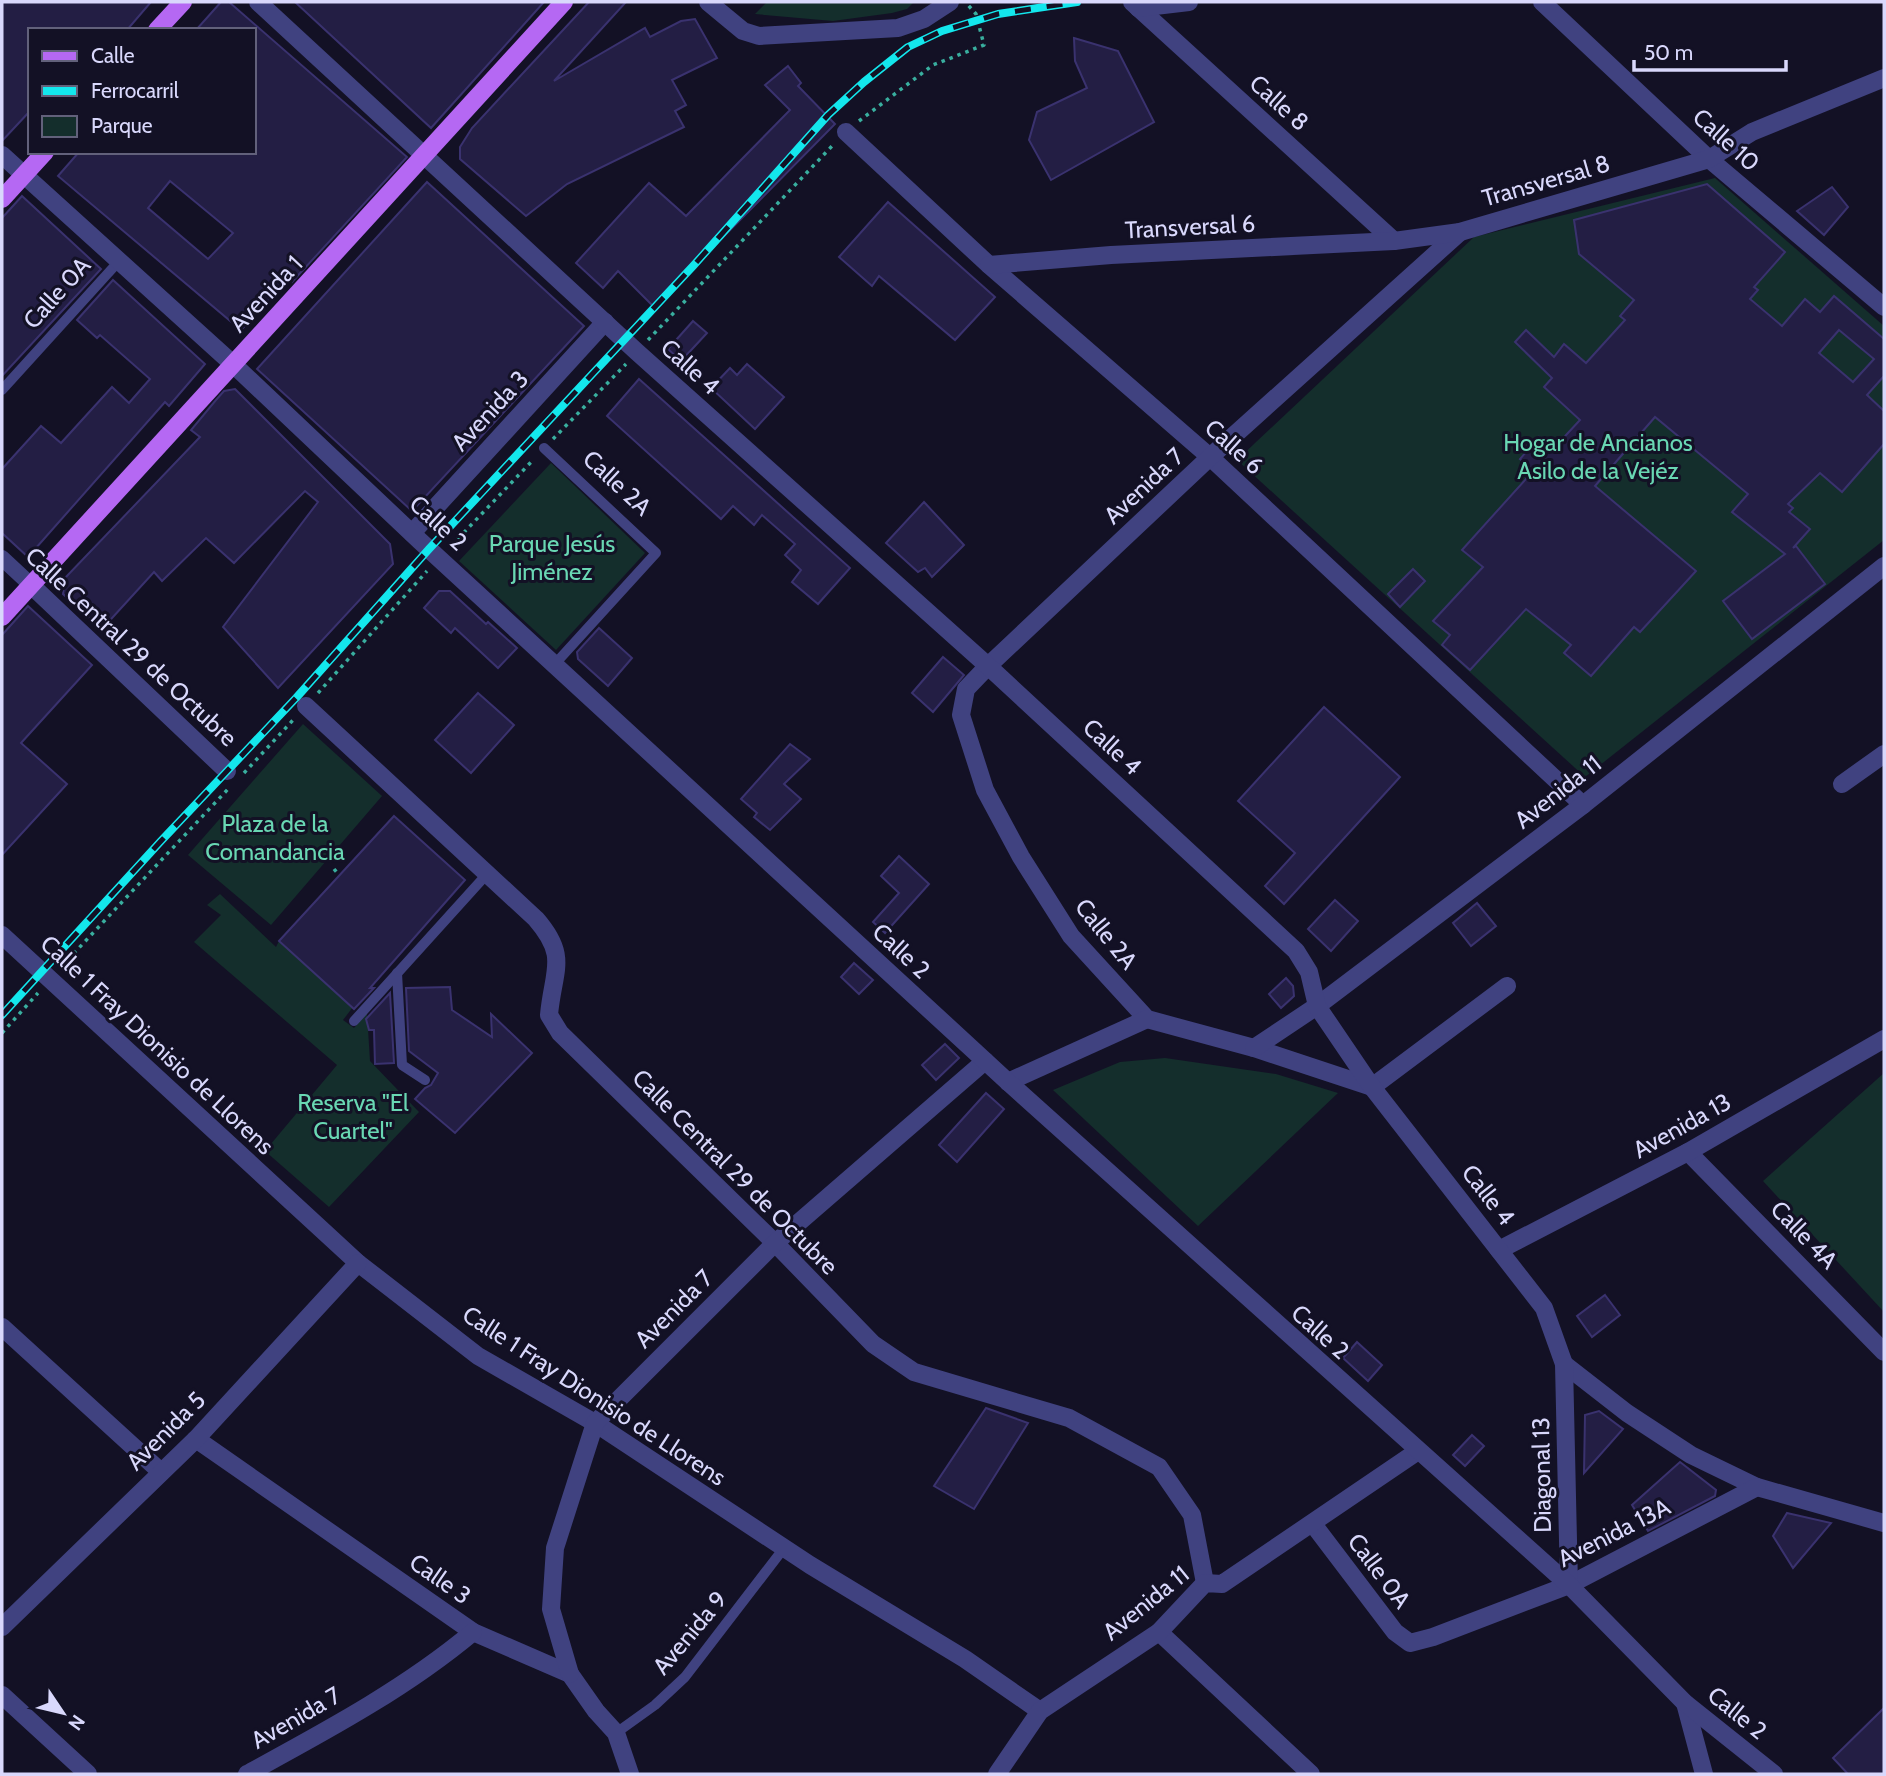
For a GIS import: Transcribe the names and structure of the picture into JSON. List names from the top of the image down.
{
  "streets": {
    "main road": ["Avenida 1"],
    "street": [
      "Calle 8",
      "Calle 10",
      "Transversal 8",
      "Transversal 6",
      "Calle 0A",
      "Calle 4",
      "Avenida 3",
      "Calle 6",
      "Calle 2A",
      "Avenida 7",
      "Calle 2",
      "Calle Central 29 de Octubre",
      "Avenida 11",
      "Calle 1 Fray Dionisio de Llorens",
      "Avenida 13",
      "Calle 4A",
      "Avenida 5",
      "Diagonal 13",
      "Avenida 13A",
      "Calle 3"
    ],
    "lane": ["Avenida 9"]
  },
  "crossings": [
    ["Calle 8", "Transversal 8"],
    ["Calle 8", "Transversal 6"],
    ["Calle 10", "Transversal 8"],
    ["Transversal 8", "Transversal 6"],
    ["Transversal 8", "Avenida 7"],
    ["Transversal 6", "Calle 6"],
    ["Calle 0A", "Calle 2"],
    ["Calle 0A", "Avenida 11"],
    ["Calle 0A", "Avenida 13A"],
    ["Avenida 1", "Calle 4"],
    ["Avenida 1", "Calle 2"],
    ["Avenida 1", "Calle Central 29 de Octubre"],
    ["Calle 4", "Avenida 3"],
    ["Calle 4", "Calle 2A"],
    ["Calle 4", "Avenida 7"],
    ["Calle 4", "Avenida 11"],
    ["Calle 4", "Avenida 13"],
    ["Calle 4", "Diagonal 13"],
    ["Avenida 3", "Calle 2"],
    ["Calle 6", "Avenida 7"],
    ["Calle 6", "Avenida 11"],
    ["Calle 2A", "Avenida 7"],
    ["Calle 2A", "Calle 2"],
    ["Avenida 7", "Calle 2"],
    ["Avenida 7", "Calle Central 29 de Octubre"],
    ["Avenida 7", "Calle 1 Fray Dionisio de Llorens"],
    ["Avenida 7", "Calle 3"],
    ["Calle 2", "Avenida 11"],
    ["Calle 2", "Diagonal 13"],
    ["Calle 2", "Avenida 13A"],
    ["Calle Central 29 de Octubre", "Avenida 11"],
    ["Avenida 11", "Calle 1 Fray Dionisio de Llorens"],
    ["Calle 1 Fray Dionisio de Llorens", "Avenida 5"],
    ["Calle 1 Fray Dionisio de Llorens", "Avenida 9"],
    ["Avenida 13", "Calle 4A"],
    ["Avenida 5", "Calle 3"],
    ["Diagonal 13", "Avenida 13A"]
  ],
  "parks": [
    "Hogar de Ancianos Asilo de la Vejéz",
    "Parque Jesús Jiménez",
    "Plaza de la Comandancia",
    "Reserva \"El Cuartel\""
  ],
  "legend": ["Calle", "Ferrocarril", "Parque"],
  "scale_bar": "50 m",
  "north": "bottom right"
}
